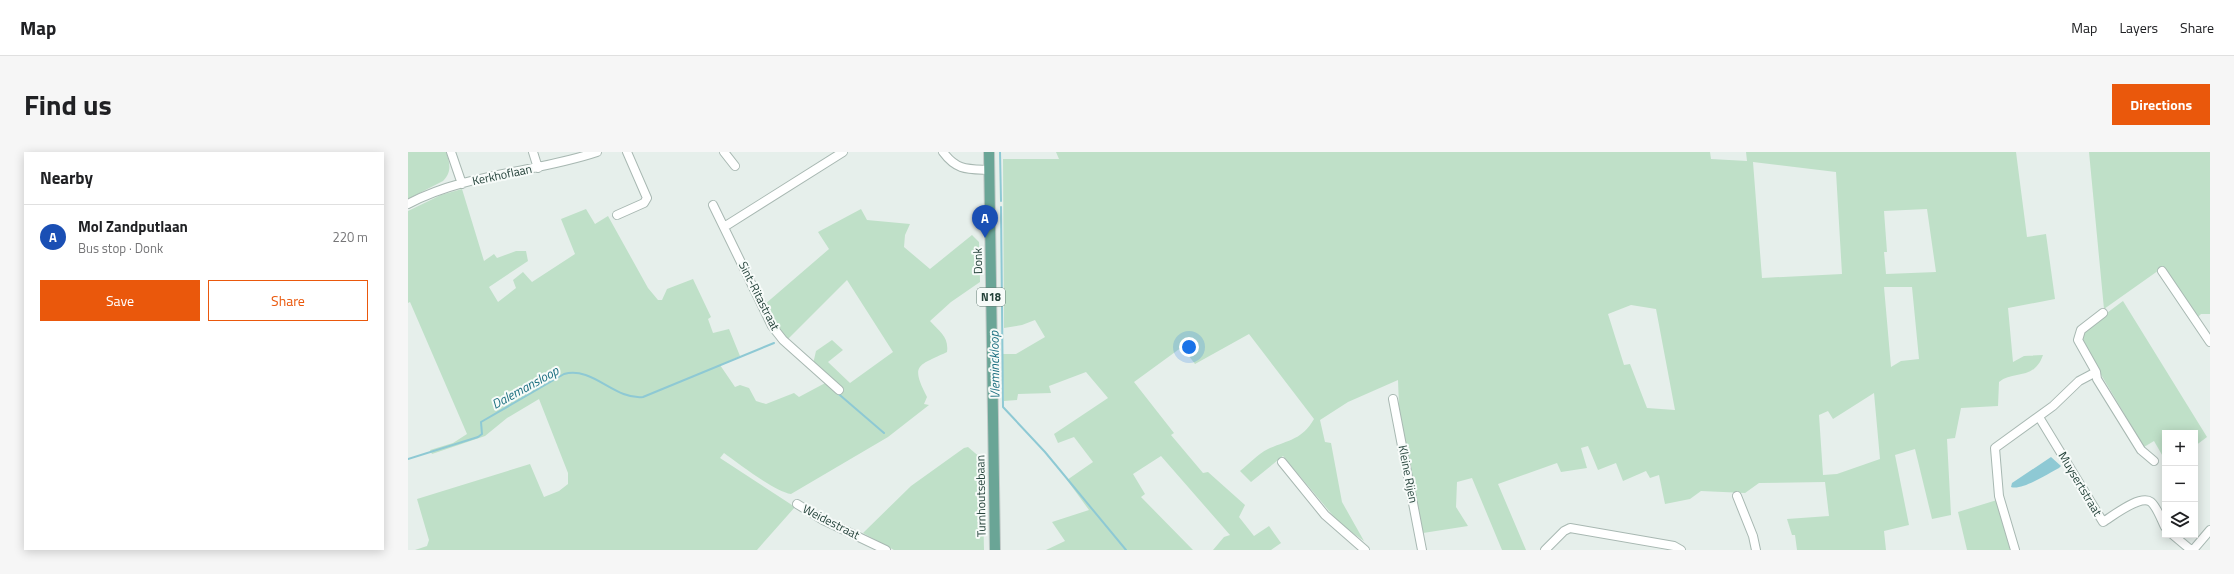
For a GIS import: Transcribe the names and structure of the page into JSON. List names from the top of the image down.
{
  "streets": {
    "main road": ["Donk", "N18", "Turnhoutsebaan"],
    "street": [
      "Kerkhoflaan",
      "Sint-Ritastraat",
      "Kleine Rijen",
      "Muysertstraat",
      "Weidestraat"
    ]
  },
  "crossings": [
    ["Donk", "Turnhoutsebaan"]
  ],
  "water": ["Vleminckloop", "Dalemansloop"],
  "page": {
    "header": "Map",
    "nav": ["Map", "Layers", "Share"],
    "title": "Find us",
    "buttons": [
      "Directions",
      ["Save", "Share"]
    ],
    "heading": "Nearby",
    "list": [
      {
        "mark": "A",
        "name": "Mol Zandputlaan",
        "note": "Bus stop · Donk",
        "value": "220 m"
      }
    ],
    "pins": "A",
    "map_buttons": ["+", "−"]
  }
}
